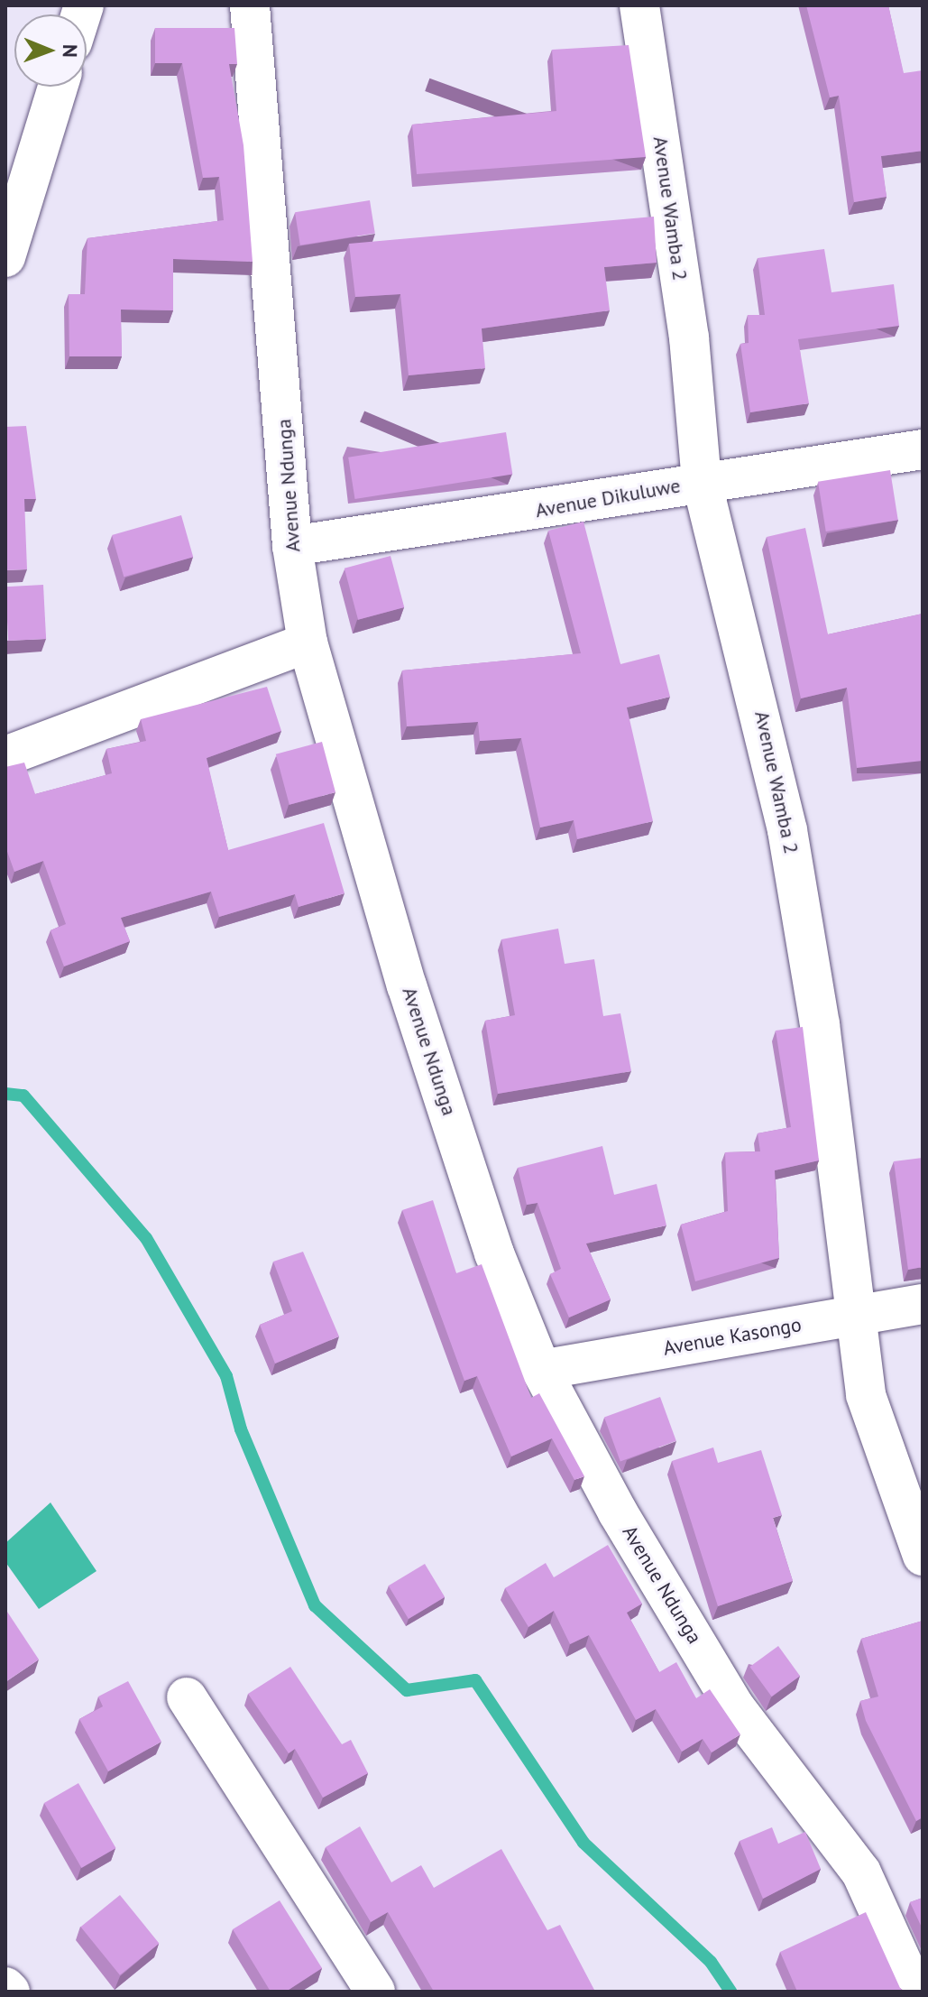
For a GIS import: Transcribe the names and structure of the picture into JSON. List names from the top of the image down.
{
  "streets": {
    "street": [
      "Avenue Wamba 2",
      "Avenue Ndunga",
      "Avenue Dikuluwe",
      "Avenue Kasongo"
    ]
  },
  "crossings": [
    ["Avenue Wamba 2", "Avenue Dikuluwe"],
    ["Avenue Wamba 2", "Avenue Kasongo"],
    ["Avenue Ndunga", "Avenue Dikuluwe"],
    ["Avenue Ndunga", "Avenue Kasongo"]
  ],
  "north": "right"
}
